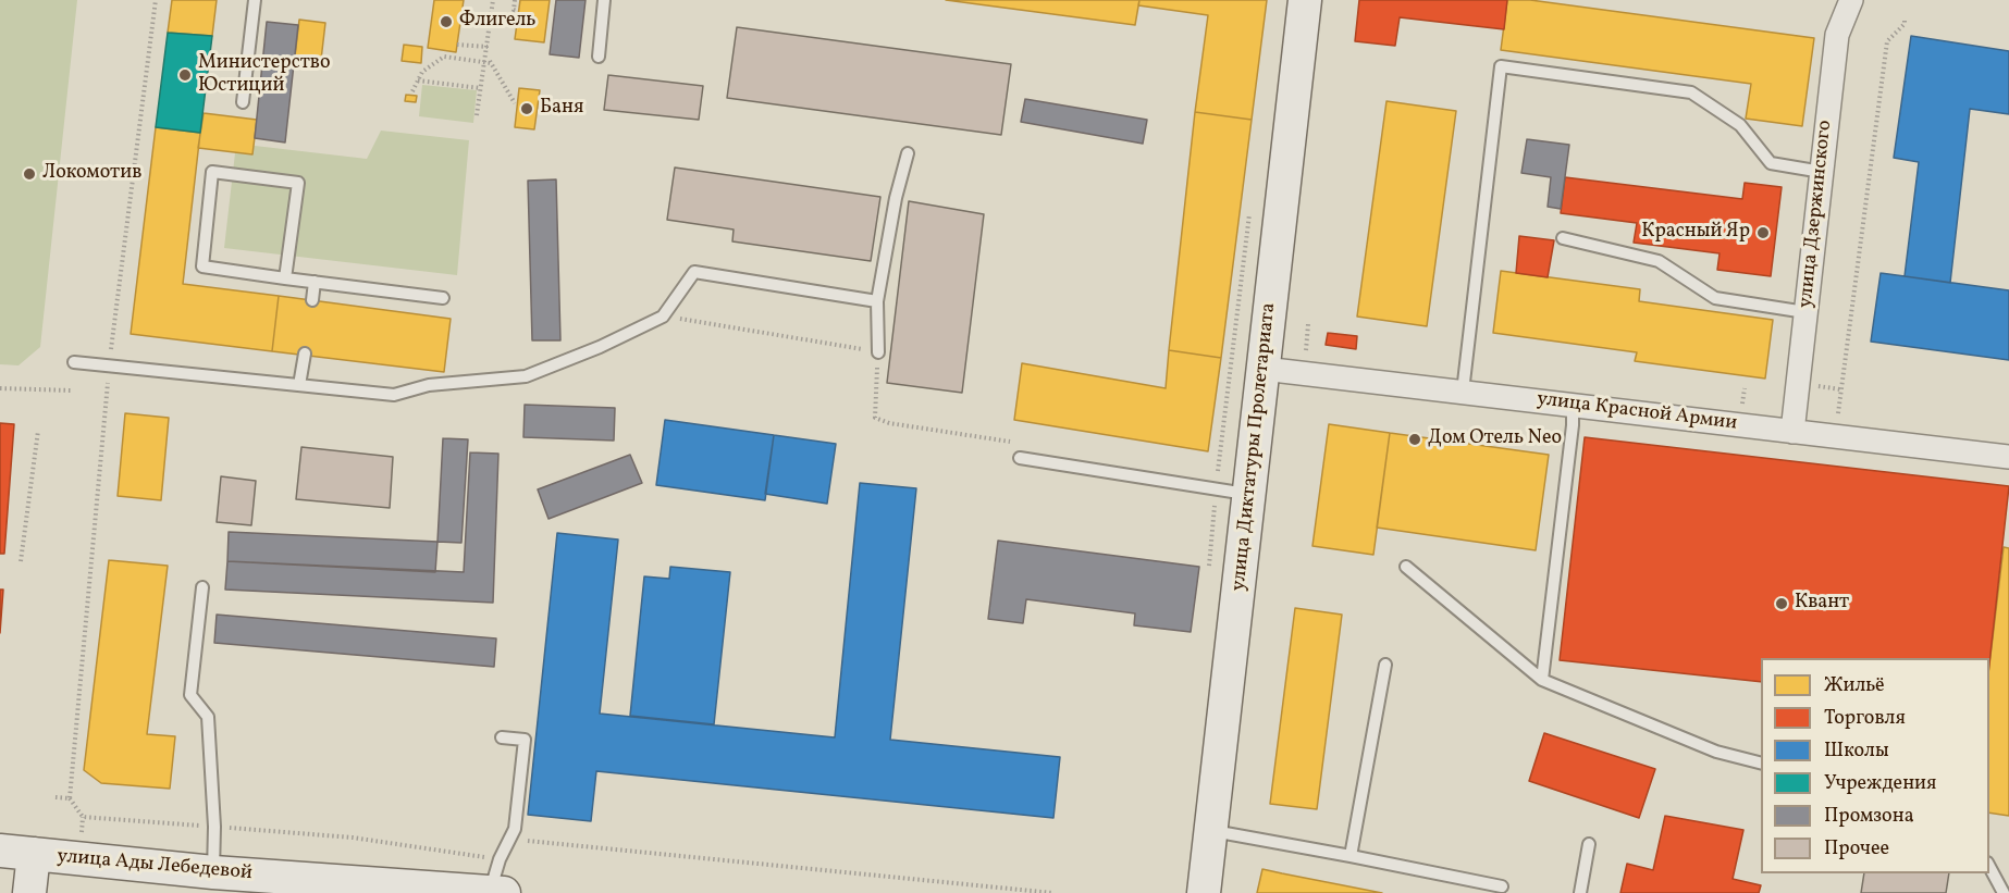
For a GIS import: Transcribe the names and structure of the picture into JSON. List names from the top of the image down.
{
  "streets": {
    "street": [
      "улица Дзержинского",
      "улица Красной Армии",
      "улица Диктатуры Пролетариата",
      "улица Ады Лебедевой"
    ]
  },
  "crossings": [
    ["улица Дзержинского", "улица Красной Армии"],
    ["улица Красной Армии", "улица Диктатуры Пролетариата"]
  ],
  "places": [
    "Флигель",
    "Министерство Юстиций",
    "Баня",
    "Локомотив",
    "Красный Яр",
    "Дом Отель Neo",
    "Квант"
  ],
  "legend": [
    "Жильё",
    "Торговля",
    "Школы",
    "Учреждения",
    "Промзона",
    "Прочее"
  ]
}
